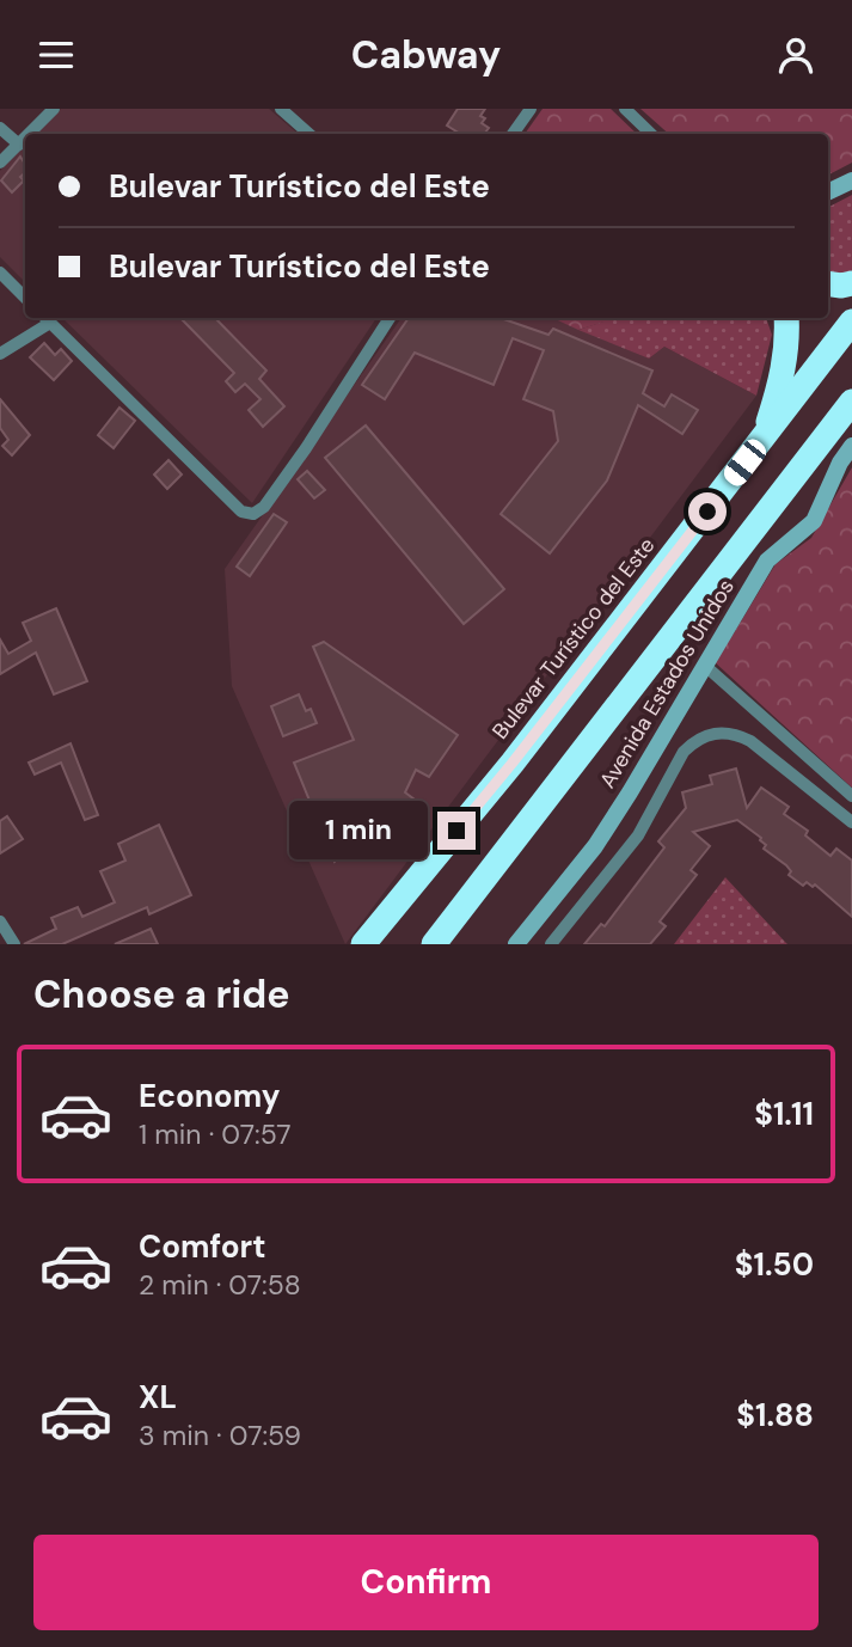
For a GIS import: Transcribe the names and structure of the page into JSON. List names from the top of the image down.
{
  "streets": {
    "highway": ["Bulevar Turístico del Este"],
    "street": ["Avenida Estados Unidos"]
  },
  "page": {
    "header": "Cabway",
    "banner": ["Bulevar Turístico del Este", "Bulevar Turístico del Este"],
    "bubble": "1 min",
    "heading": "Choose a ride",
    "list": [
      {
        "name": "Economy",
        "note": "1 min · 07:57",
        "value": "$1.11"
      },
      {
        "name": "Comfort",
        "note": "2 min · 07:58",
        "value": "$1.50"
      },
      {
        "name": "XL",
        "note": "3 min · 07:59",
        "value": "$1.88"
      }
    ],
    "buttons": "Confirm"
  }
}
